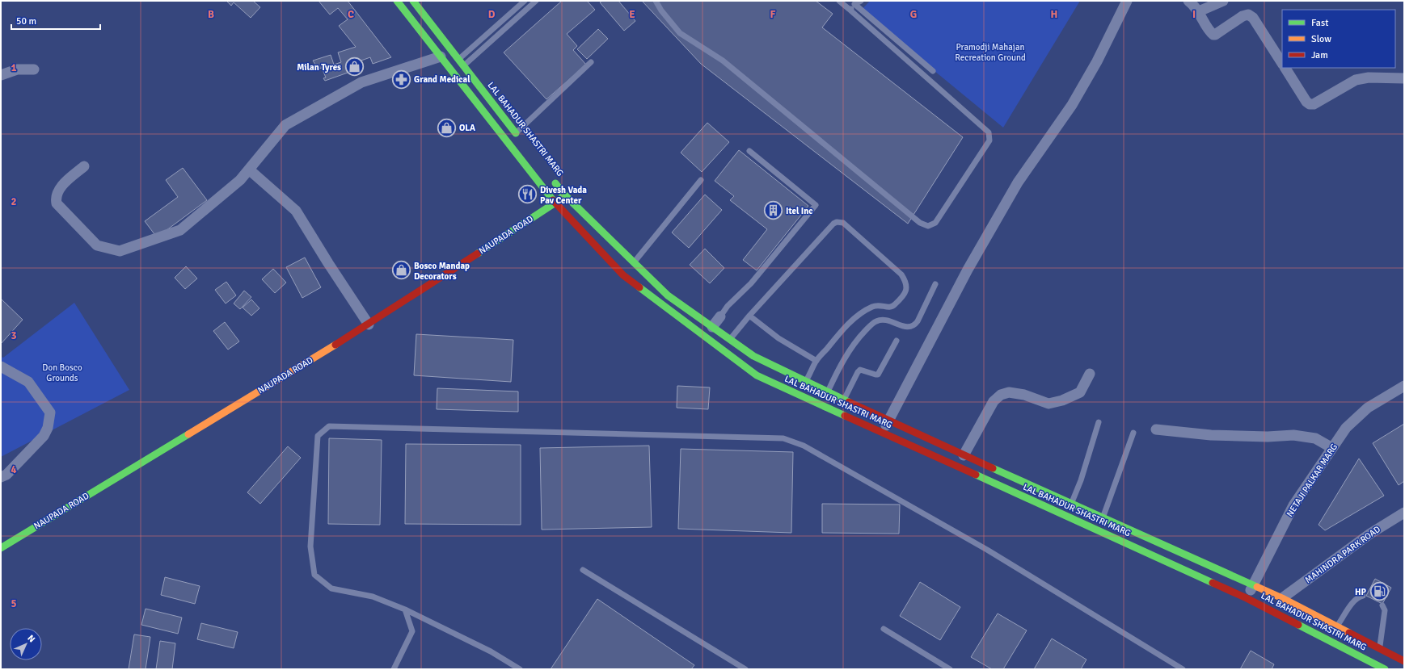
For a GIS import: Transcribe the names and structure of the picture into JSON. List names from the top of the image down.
{
  "streets": {
    "main road": ["LAL BAHADUR SHASTRI MARG", "NAUPADA ROAD"],
    "street": ["NETAJI PALKAR MARG", "MAHINDRA PARK ROAD"]
  },
  "crossings": [
    ["LAL BAHADUR SHASTRI MARG", "NAUPADA ROAD"],
    ["LAL BAHADUR SHASTRI MARG", "NETAJI PALKAR MARG"],
    ["LAL BAHADUR SHASTRI MARG", "MAHINDRA PARK ROAD"]
  ],
  "parks": ["Pramodji Mahajan Recreation Ground", "Don Bosco Grounds"],
  "places": {
    "shop": ["Milan Tyres", "OLA", "Bosco Mandap Decorators"],
    "pharmacy": ["Grand Medical"],
    "restaurant": ["Divesh Vada Pav Center"],
    "building": ["Itel Inc"],
    "fuel station": ["HP"]
  },
  "legend": ["Fast", "Slow", "Jam"],
  "scale_bar": "50 m",
  "north": "top right",
  "grid": {
    "columns": [
      "B",
      "C",
      "D",
      "E",
      "F",
      "G",
      "H",
      "I"
    ],
    "rows": [
      "1",
      "2",
      "3",
      "4",
      "5"
    ]
  }
}
